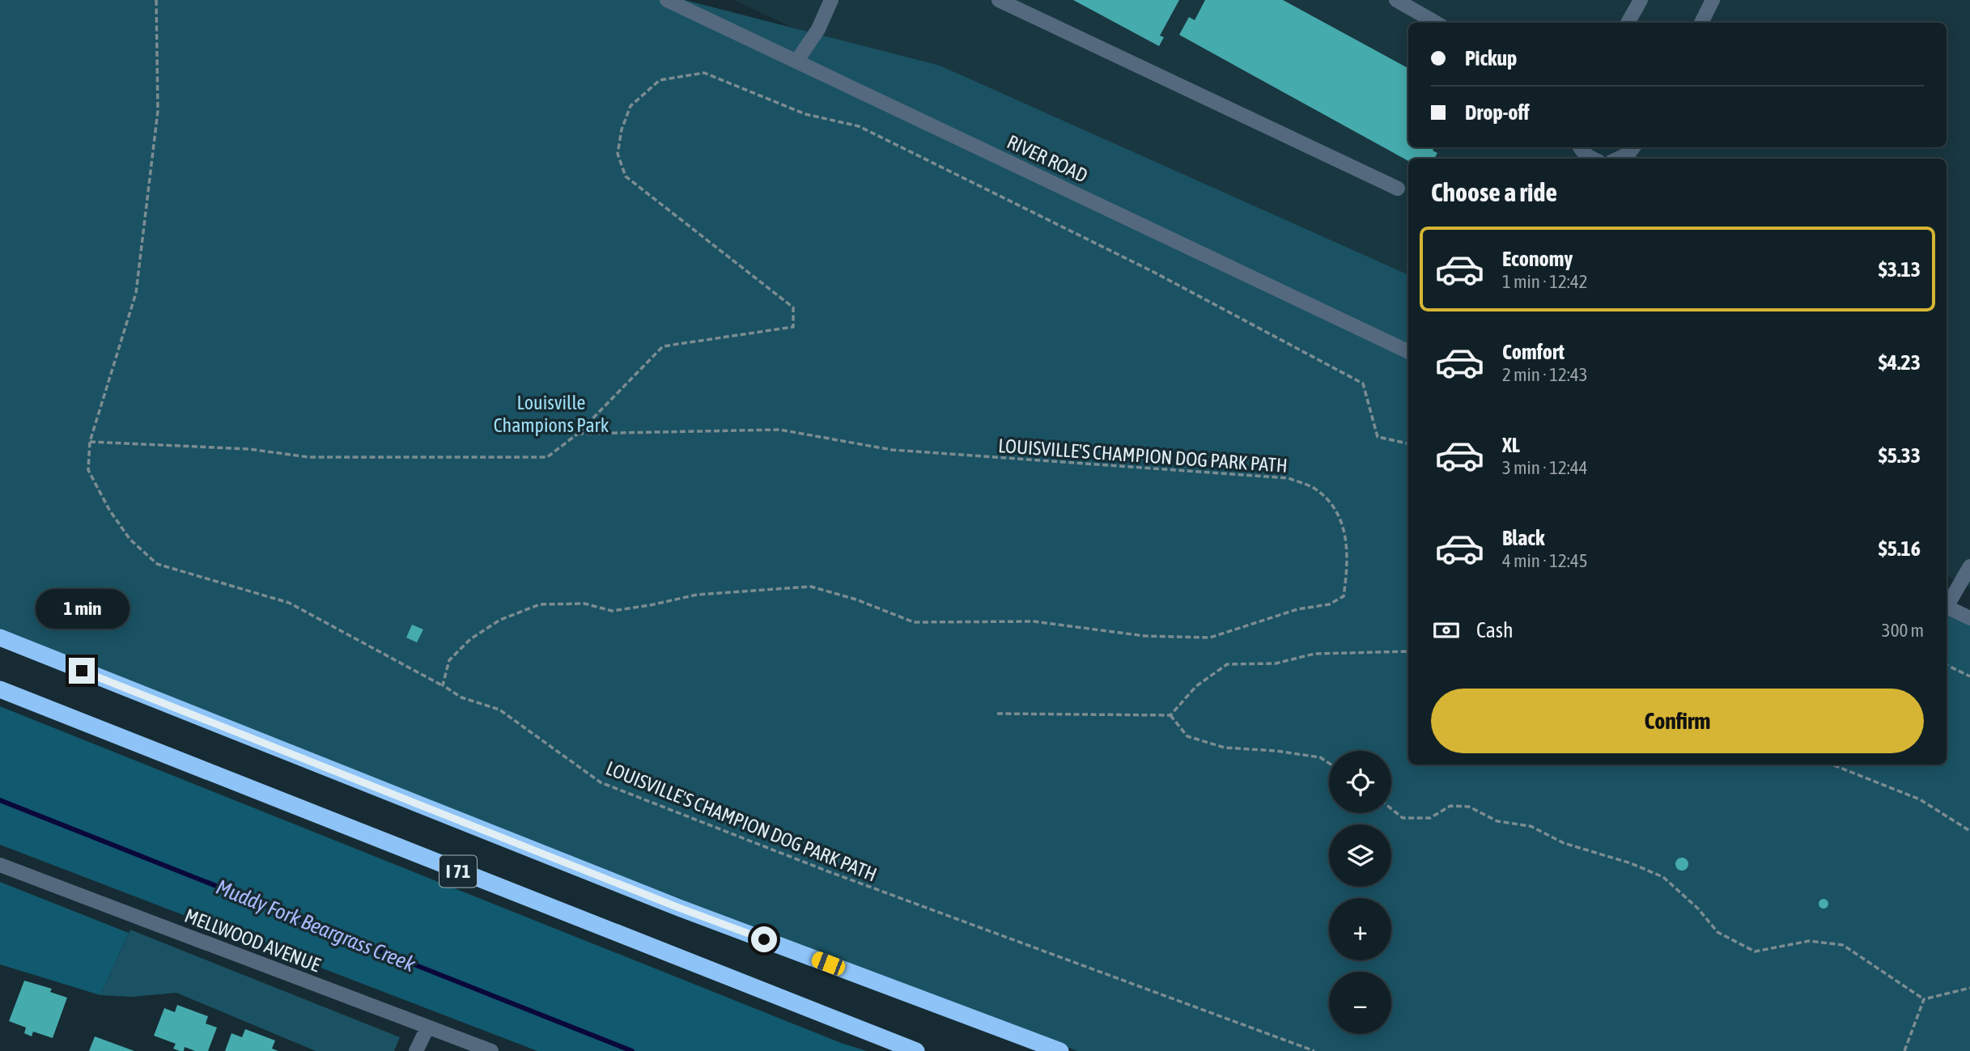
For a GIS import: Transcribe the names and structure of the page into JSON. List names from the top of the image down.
{
  "streets": {
    "highway": ["I 71"],
    "street": ["RIVER ROAD", "MELLWOOD AVENUE"],
    "path": ["LOUISVILLE'S CHAMPION DOG PARK PATH"]
  },
  "water": ["Muddy Fork Beargrass Creek"],
  "parks": ["Louisville Champions Park"],
  "page": {
    "banner": ["Pickup", "Drop-off"],
    "heading": "Choose a ride",
    "list": [
      {
        "name": "Economy",
        "note": "1 min · 12:42",
        "value": "$3.13"
      },
      {
        "name": "Comfort",
        "note": "2 min · 12:43",
        "value": "$4.23"
      },
      {
        "name": "XL",
        "note": "3 min · 12:44",
        "value": "$5.33"
      },
      {
        "name": "Black",
        "note": "4 min · 12:45",
        "value": "$5.16"
      }
    ],
    "bubble": "1 min",
    "pay": ["Cash", "300 m"],
    "buttons": "Confirm",
    "map_buttons": ["+", "−"]
  }
}
